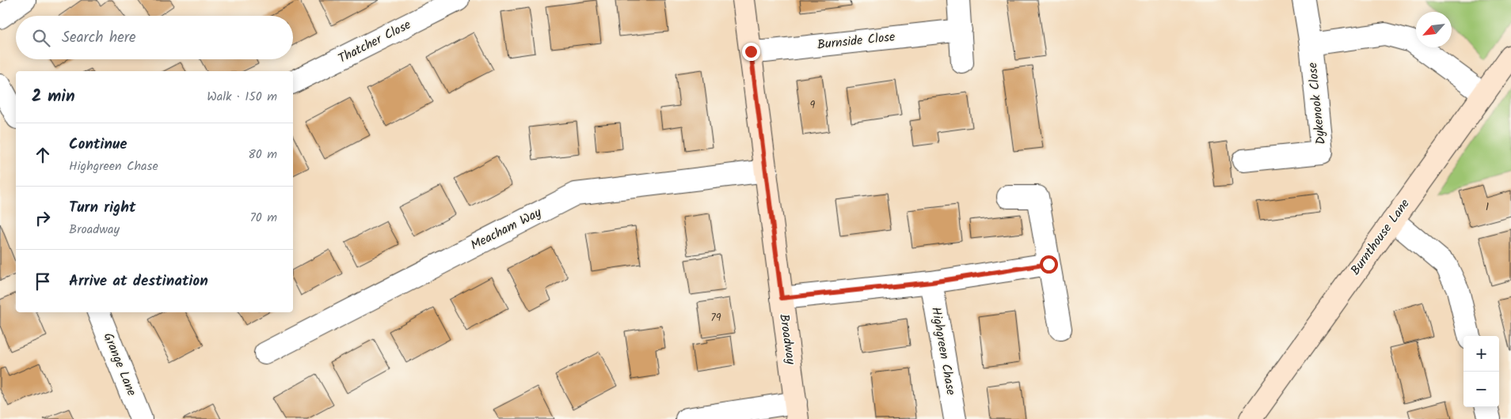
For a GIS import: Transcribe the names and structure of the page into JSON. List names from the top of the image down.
{
  "streets": {
    "street": [
      "Burnside Close",
      "Thatcher Close",
      "Dykenook Close",
      "Meacham Way",
      "Burnthouse Lane",
      "Broadway",
      "Highgreen Chase",
      "Grange Lane"
    ]
  },
  "crossings": [
    ["Burnside Close", "Broadway"],
    ["Meacham Way", "Broadway"]
  ],
  "house_numbers": ["9", "1", "79"],
  "north": "bottom left",
  "page": {
    "search": "Search here",
    "heading": ["2 min", "Walk · 150 m"],
    "list": [
      ["Continue", "Highgreen Chase", "80 m"],
      ["Turn right", "Broadway", "70 m"],
      "Arrive at destination"
    ],
    "map_buttons": ["+", "−"]
  }
}
